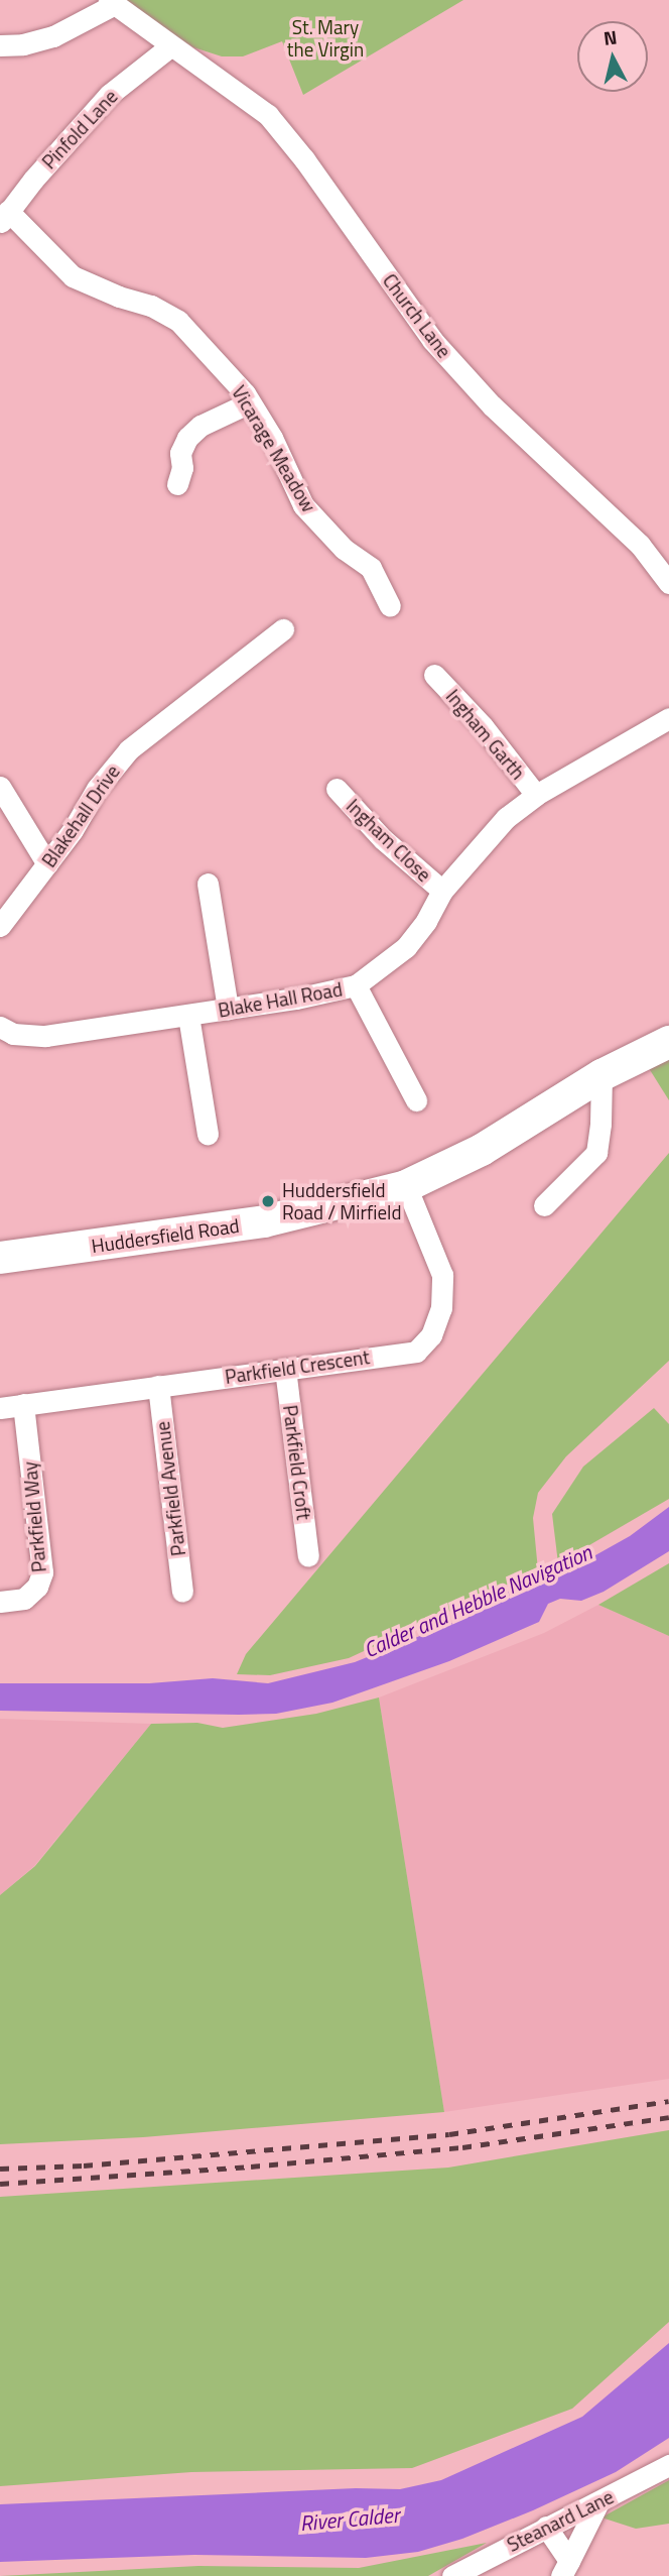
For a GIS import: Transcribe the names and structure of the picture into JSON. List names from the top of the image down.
{
  "streets": {
    "highway": ["Huddersfield Road"],
    "street": [
      "Pinfold Lane",
      "Church Lane",
      "Vicarage Meadow",
      "Ingham Garth",
      "Blakehall Drive",
      "Ingham Close",
      "Blake Hall Road",
      "Parkfield Crescent",
      "Parkfield Croft",
      "Parkfield Avenue",
      "Parkfield Way",
      "Steanard Lane"
    ]
  },
  "crossings": [
    ["Pinfold Lane", "Church Lane"],
    ["Pinfold Lane", "Vicarage Meadow"],
    ["Ingham Garth", "Blake Hall Road"],
    ["Ingham Close", "Blake Hall Road"],
    ["Huddersfield Road", "Parkfield Crescent"],
    ["Parkfield Crescent", "Parkfield Croft"],
    ["Parkfield Crescent", "Parkfield Avenue"],
    ["Parkfield Crescent", "Parkfield Way"]
  ],
  "water": ["Calder and Hebble Navigation", "River Calder"],
  "parks": ["St. Mary the Virgin"],
  "places": ["Huddersfield Road / Mirfield"],
  "north": "top"
}
